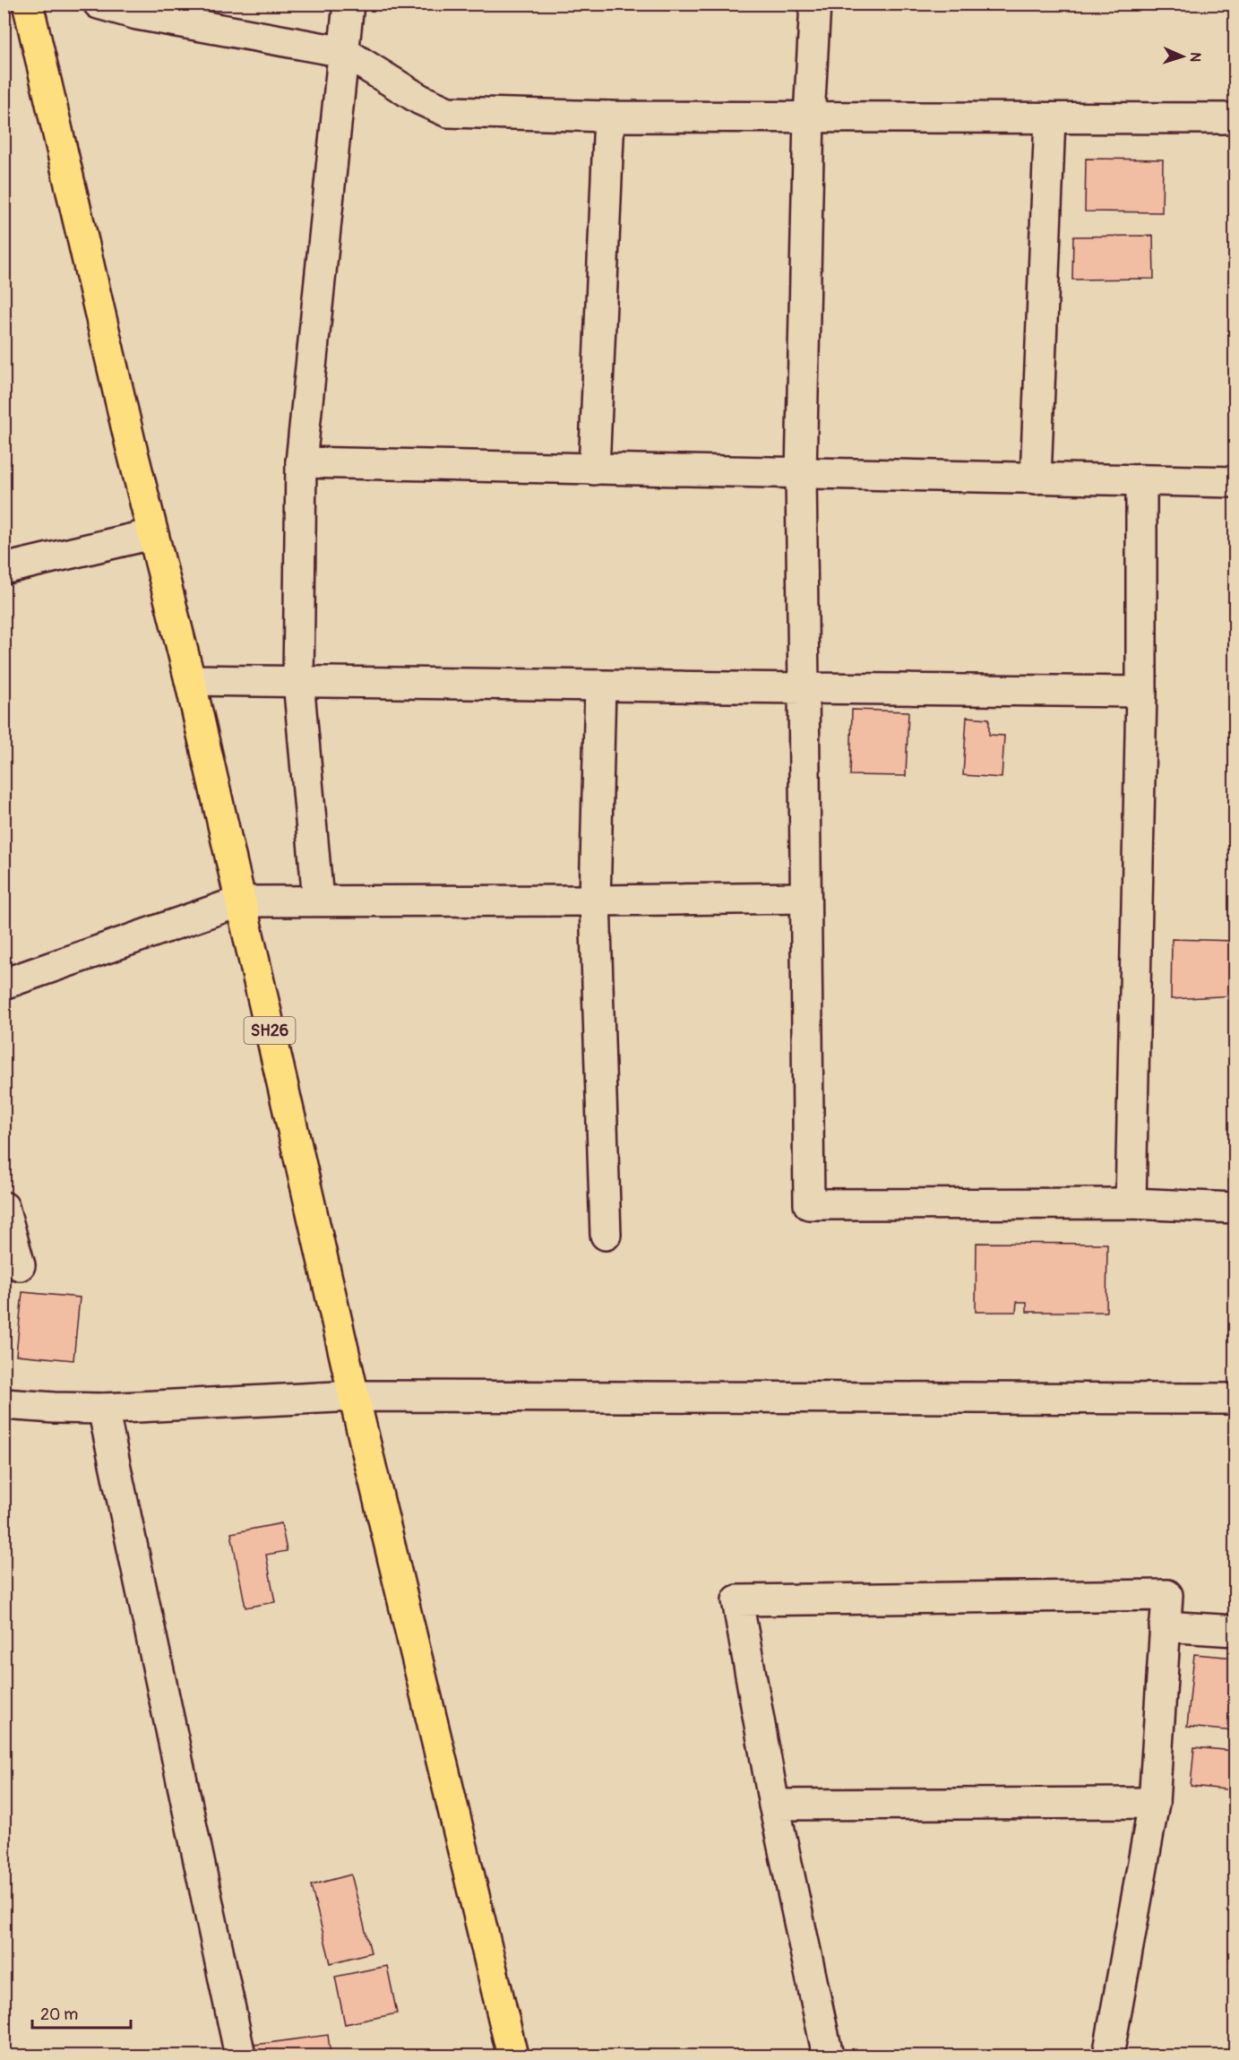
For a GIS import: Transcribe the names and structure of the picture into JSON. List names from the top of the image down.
{
  "streets": {
    "main road": ["SH26"]
  },
  "scale_bar": "20 m",
  "north": "right"
}
